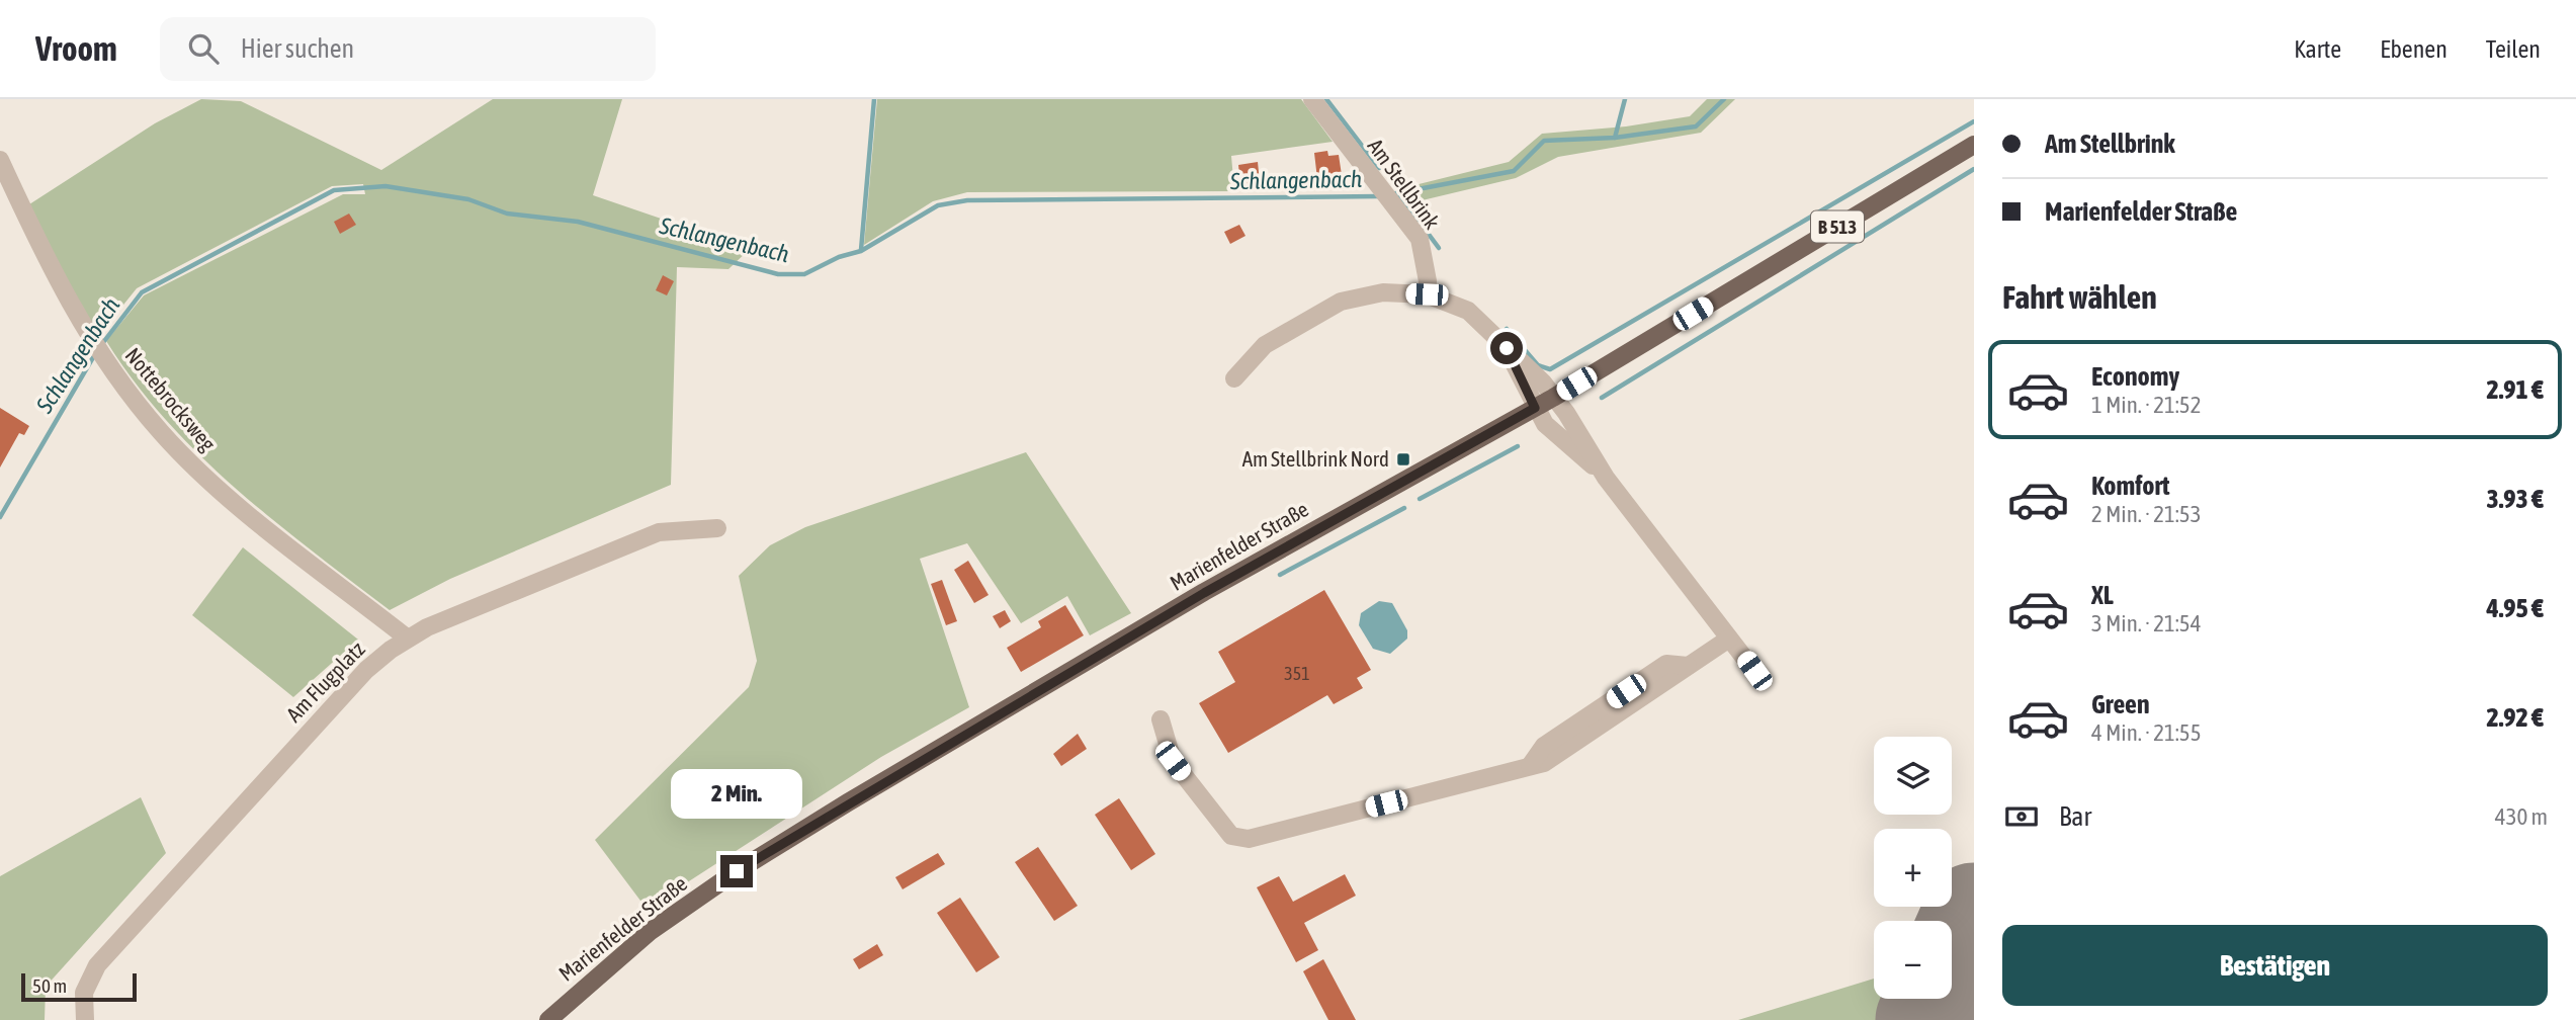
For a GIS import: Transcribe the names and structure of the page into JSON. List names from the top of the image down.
{
  "streets": {
    "main road": ["B 513", "Marienfelder Straße"],
    "street": ["Am Stellbrink", "Nottebrocksweg", "Am Flugplatz"]
  },
  "crossings": [
    ["Nottebrocksweg", "Am Flugplatz"]
  ],
  "water": ["Schlangenbach"],
  "places": {
    "transit": ["Am Stellbrink Nord"]
  },
  "house_numbers": ["351"],
  "scale_bar": "50 m",
  "page": {
    "header": "Vroom",
    "search": "Hier suchen",
    "nav": ["Karte", "Ebenen", "Teilen"],
    "banner": ["Am Stellbrink", "Marienfelder Straße"],
    "heading": "Fahrt wählen",
    "list": [
      {
        "name": "Economy",
        "note": "1 Min. · 21:52",
        "value": "2.91 €"
      },
      {
        "name": "Komfort",
        "note": "2 Min. · 21:53",
        "value": "3.93 €"
      },
      {
        "name": "XL",
        "note": "3 Min. · 21:54",
        "value": "4.95 €"
      },
      {
        "name": "Green",
        "note": "4 Min. · 21:55",
        "value": "2.92 €"
      }
    ],
    "map_buttons": ["+", "−"],
    "bubble": "2 Min.",
    "pay": ["Bar", "430 m"],
    "buttons": "Bestätigen",
    "scale": "50 m"
  }
}
